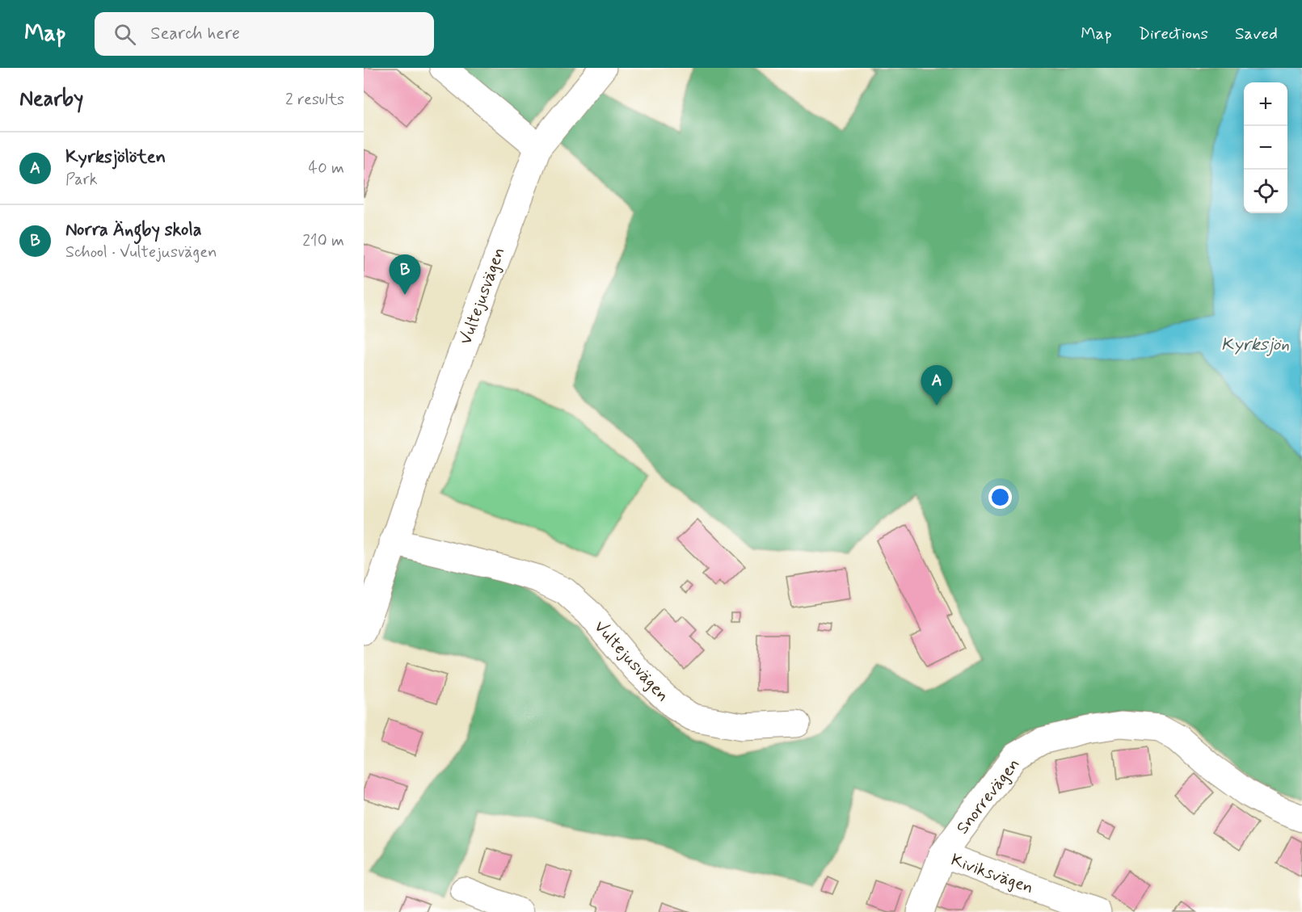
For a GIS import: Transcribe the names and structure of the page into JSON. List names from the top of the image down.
{
  "streets": {
    "street": ["Vultejusvägen", "Snorrevägen", "Kiviksvägen"]
  },
  "crossings": [
    ["Snorrevägen", "Kiviksvägen"]
  ],
  "water": ["Kyrksjön"],
  "page": {
    "header": "Map",
    "search": "Search here",
    "nav": ["Map", "Directions", "Saved"],
    "heading": ["Nearby", "2 results"],
    "map_buttons": ["+", "−"],
    "list": [
      {
        "mark": "A",
        "name": "Kyrksjölöten",
        "note": "Park",
        "value": "40 m"
      },
      {
        "mark": "B",
        "name": "Norra Ängby skola",
        "note": "School · Vultejusvägen",
        "value": "210 m"
      }
    ],
    "pins": ["B", "A"]
  }
}
